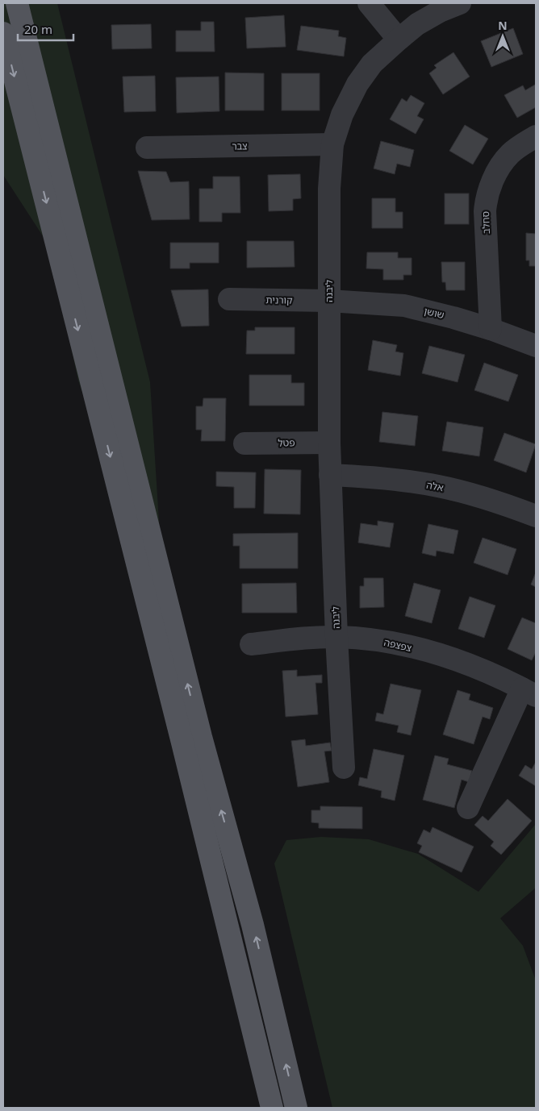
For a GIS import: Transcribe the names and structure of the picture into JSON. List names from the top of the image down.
{
  "streets": {
    "street": [
      "צבר",
      "סחלב",
      "ליבנה",
      "קורנית",
      "שושן",
      "פטל",
      "אלה",
      "צפצפה"
    ]
  },
  "crossings": [
    ["צבר", "ליבנה"],
    ["סחלב", "שושן"],
    ["ליבנה", "קורנית"],
    ["ליבנה", "שושן"],
    ["ליבנה", "פטל"],
    ["ליבנה", "אלה"],
    ["ליבנה", "צפצפה"],
    ["קורנית", "שושן"]
  ],
  "scale_bar": "20 m",
  "north": "top"
}
